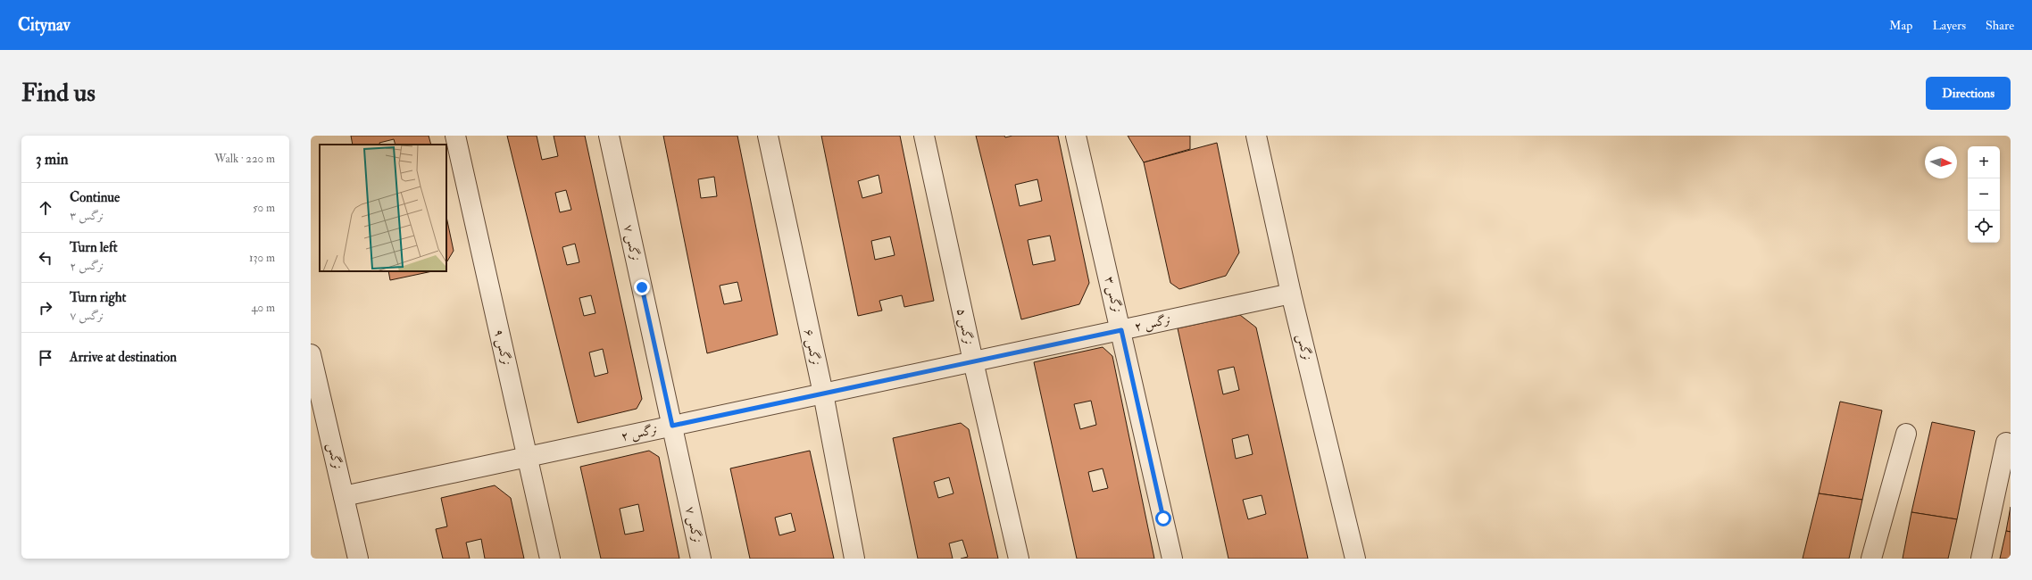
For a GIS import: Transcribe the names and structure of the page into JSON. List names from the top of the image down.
{
  "streets": {
    "street": [
      "نرگس ۷",
      "نرگس ۳",
      "نرگس ۲",
      "نرگس ۵",
      "نرگس ۹",
      "نرگس ۶",
      "نرگس"
    ]
  },
  "crossings": [
    ["نرگس ۷", "نرگس ۲"],
    ["نرگس ۳", "نرگس ۲"],
    ["نرگس ۲", "نرگس ۵"],
    ["نرگس ۲", "نرگس ۹"],
    ["نرگس ۲", "نرگس ۶"],
    ["نرگس ۲", "نرگس"]
  ],
  "north": "right",
  "page": {
    "header": "Citynav",
    "nav": ["Map", "Layers", "Share"],
    "buttons": "Directions",
    "title": "Find us",
    "heading": ["3 min", "Walk · 220 m"],
    "map_buttons": ["+", "−"],
    "list": [
      ["Continue", "نرگس ۳", "50 m"],
      ["Turn left", "نرگس ۲", "130 m"],
      ["Turn right", "نرگس ۷", "40 m"],
      "Arrive at destination"
    ]
  }
}
